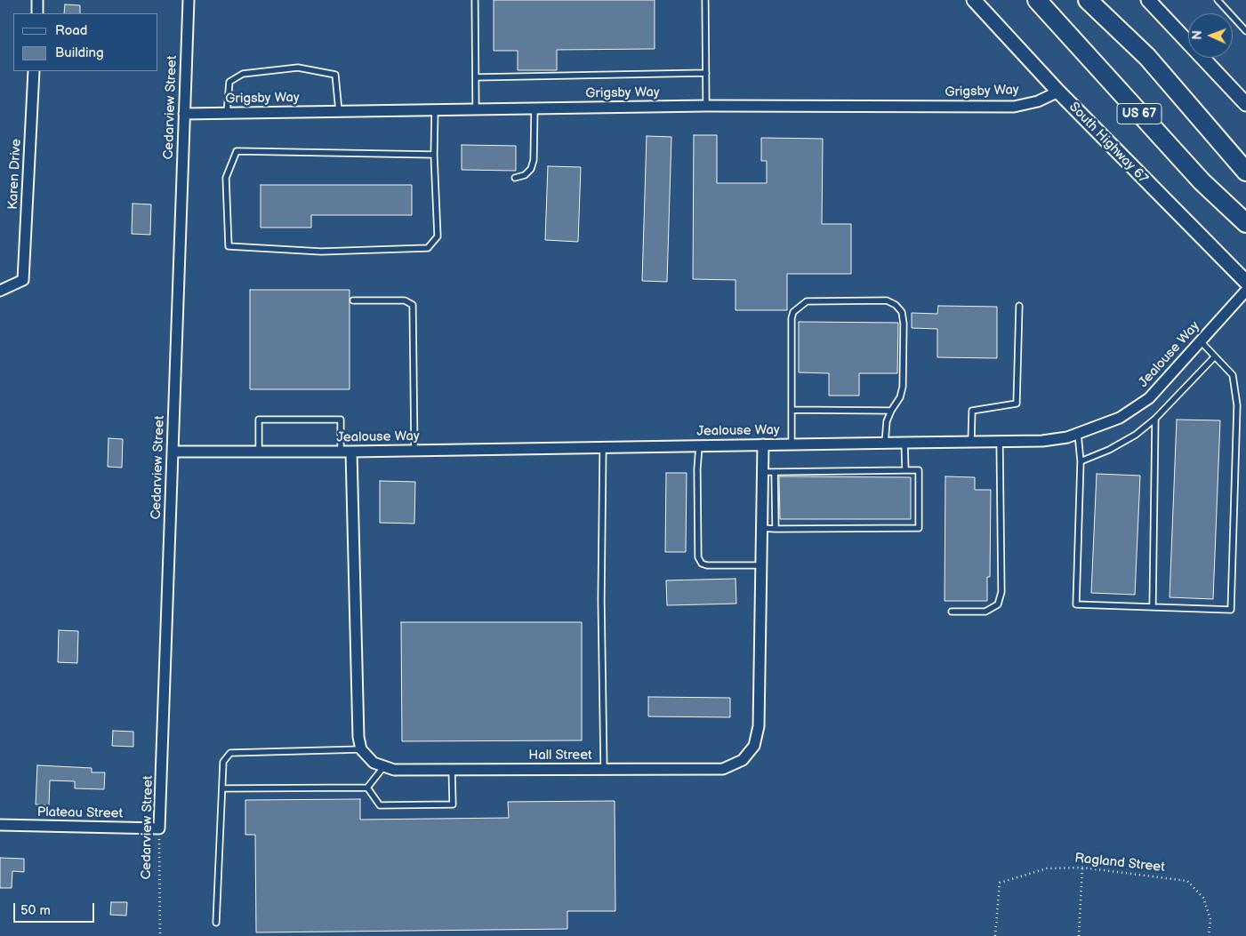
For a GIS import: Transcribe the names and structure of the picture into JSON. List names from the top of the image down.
{
  "streets": {
    "highway": ["US 67"],
    "main road": ["South Highway 67"],
    "street": [
      "Grigsby Way",
      "Cedarview Street",
      "Karen Drive",
      "Jealouse Way",
      "Hall Street",
      "Plateau Street"
    ],
    "path": ["Ragland Street"]
  },
  "crossings": [
    ["Grigsby Way", "Cedarview Street"],
    ["Grigsby Way", "South Highway 67"],
    ["Cedarview Street", "Jealouse Way"],
    ["Cedarview Street", "Plateau Street"],
    ["Jealouse Way", "Hall Street"]
  ],
  "legend": ["Road", "Building"],
  "scale_bar": "50 m",
  "north": "left"
}
